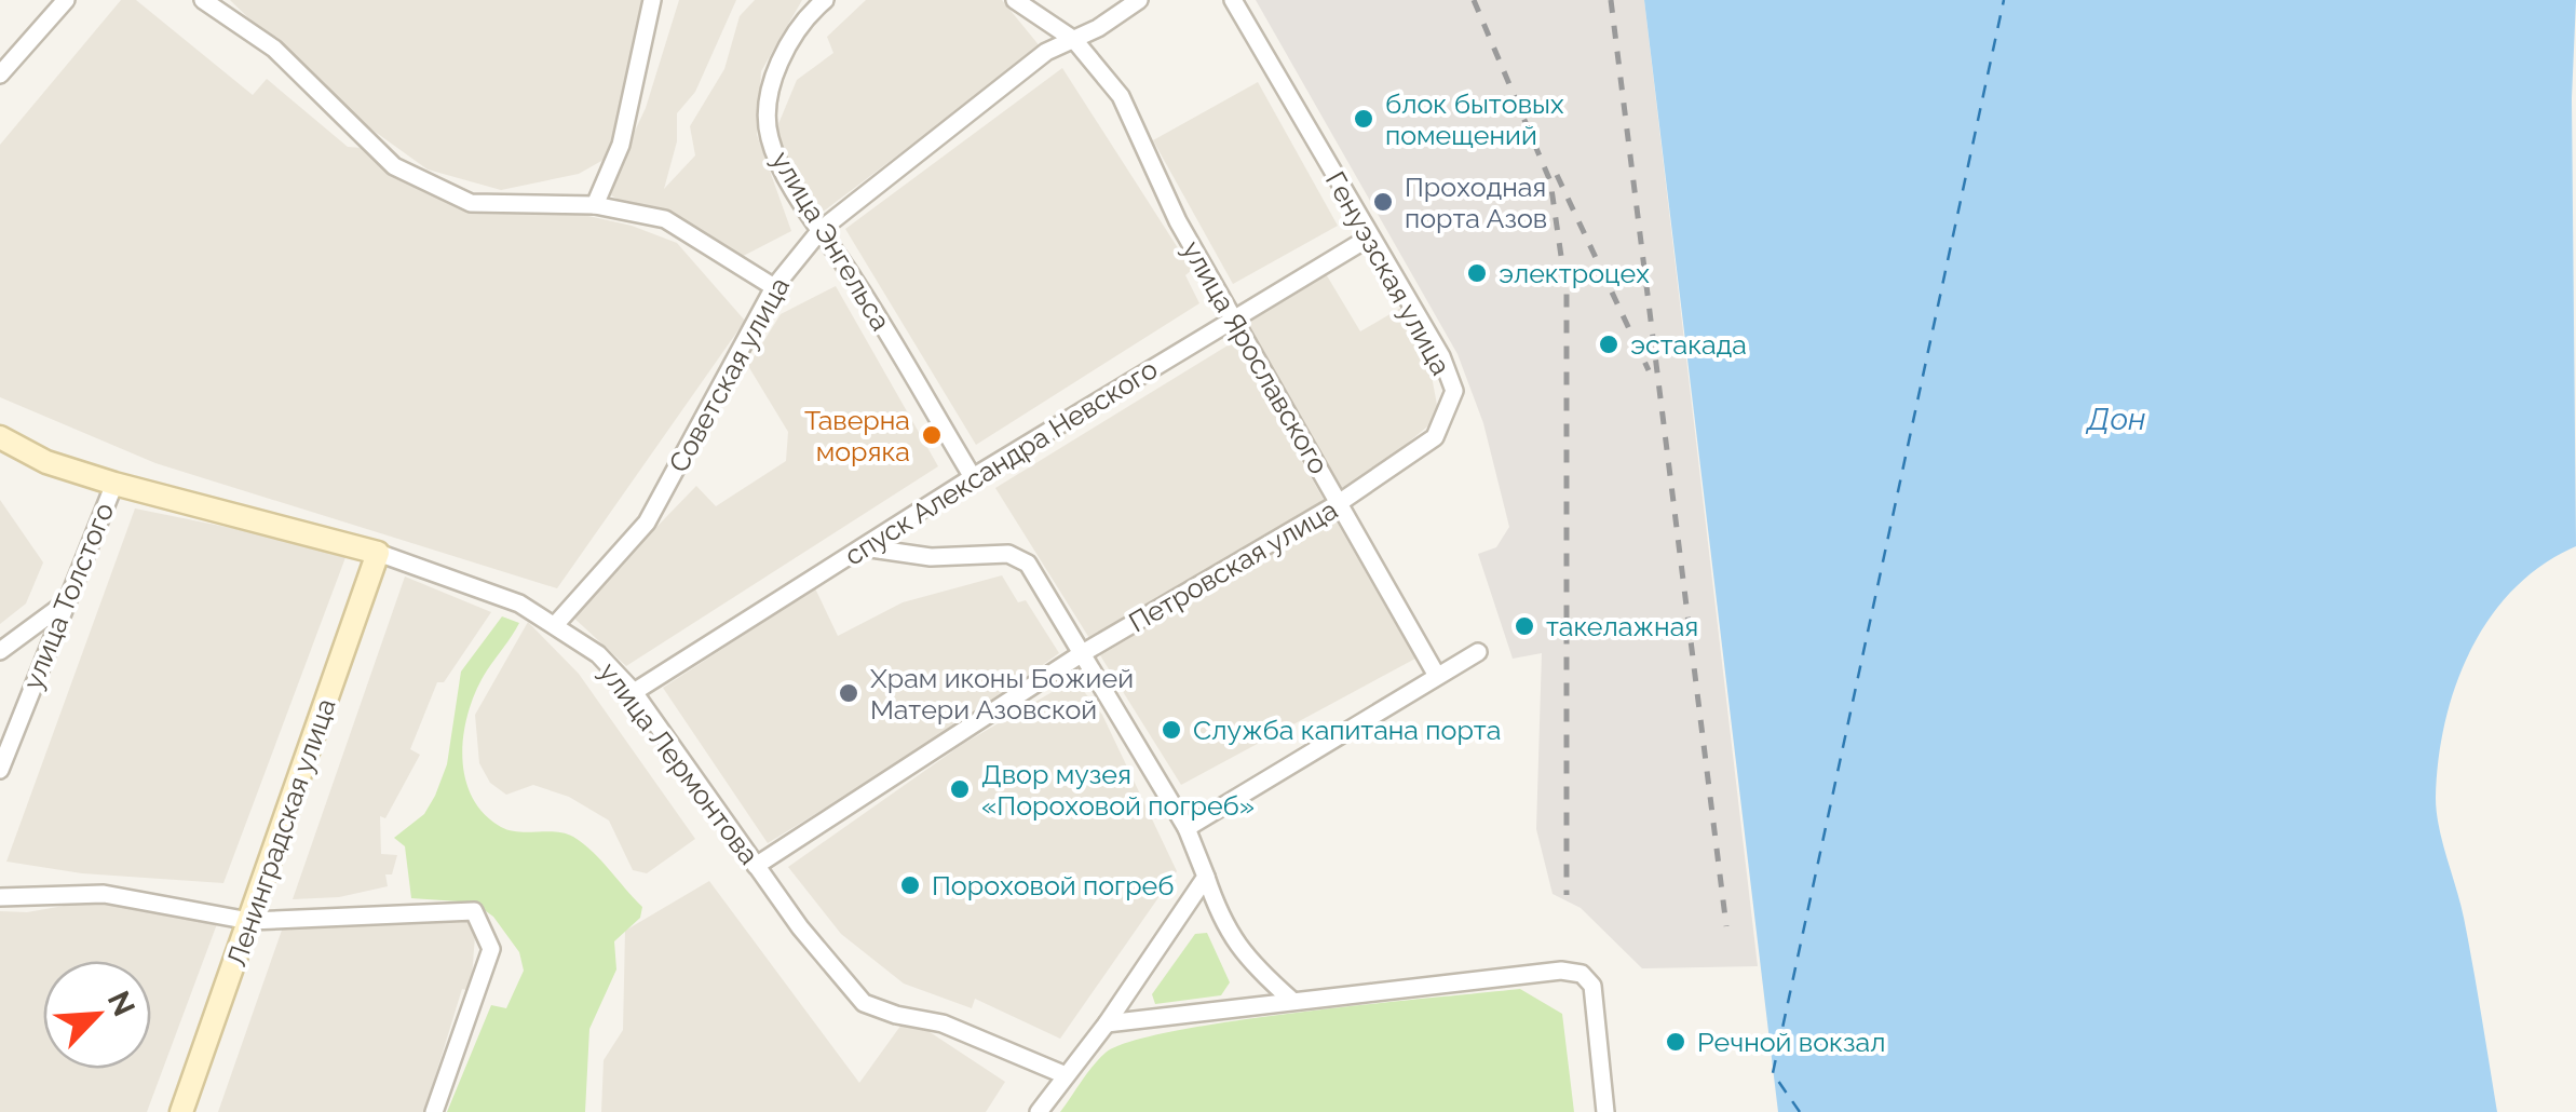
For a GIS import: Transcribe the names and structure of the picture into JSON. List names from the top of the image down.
{
  "streets": {
    "street": [
      "улица Энгельса",
      "Генуэзская улица",
      "улица Ярославского",
      "Советская улица",
      "спуск Александра Невского",
      "Петровская улица",
      "улица Толстого",
      "улица Лермонтова",
      "Ленинградская улица"
    ]
  },
  "crossings": [
    ["улица Энгельса", "Советская улица"],
    ["улица Энгельса", "спуск Александра Невского"],
    ["Генуэзская улица", "спуск Александра Невского"],
    ["Генуэзская улица", "Петровская улица"],
    ["улица Ярославского", "Советская улица"],
    ["улица Ярославского", "спуск Александра Невского"],
    ["улица Ярославского", "Петровская улица"],
    ["Советская улица", "улица Лермонтова"],
    ["спуск Александра Невского", "улица Лермонтова"],
    ["Петровская улица", "улица Лермонтова"],
    ["улица Толстого", "улица Лермонтова"],
    ["улица Лермонтова", "Ленинградская улица"]
  ],
  "water": ["Дон"],
  "places": [
    "блок бытовых помещений",
    "Проходная порта Азов",
    "электроцех",
    "эстакада",
    "Таверна моряка",
    "такелажная",
    "Храм иконы Божией Матери Азовской",
    "Служба капитана порта",
    "Двор музея «Пороховой погреб»",
    "Пороховой погреб",
    "Речной вокзал"
  ],
  "north": "top right"
}
